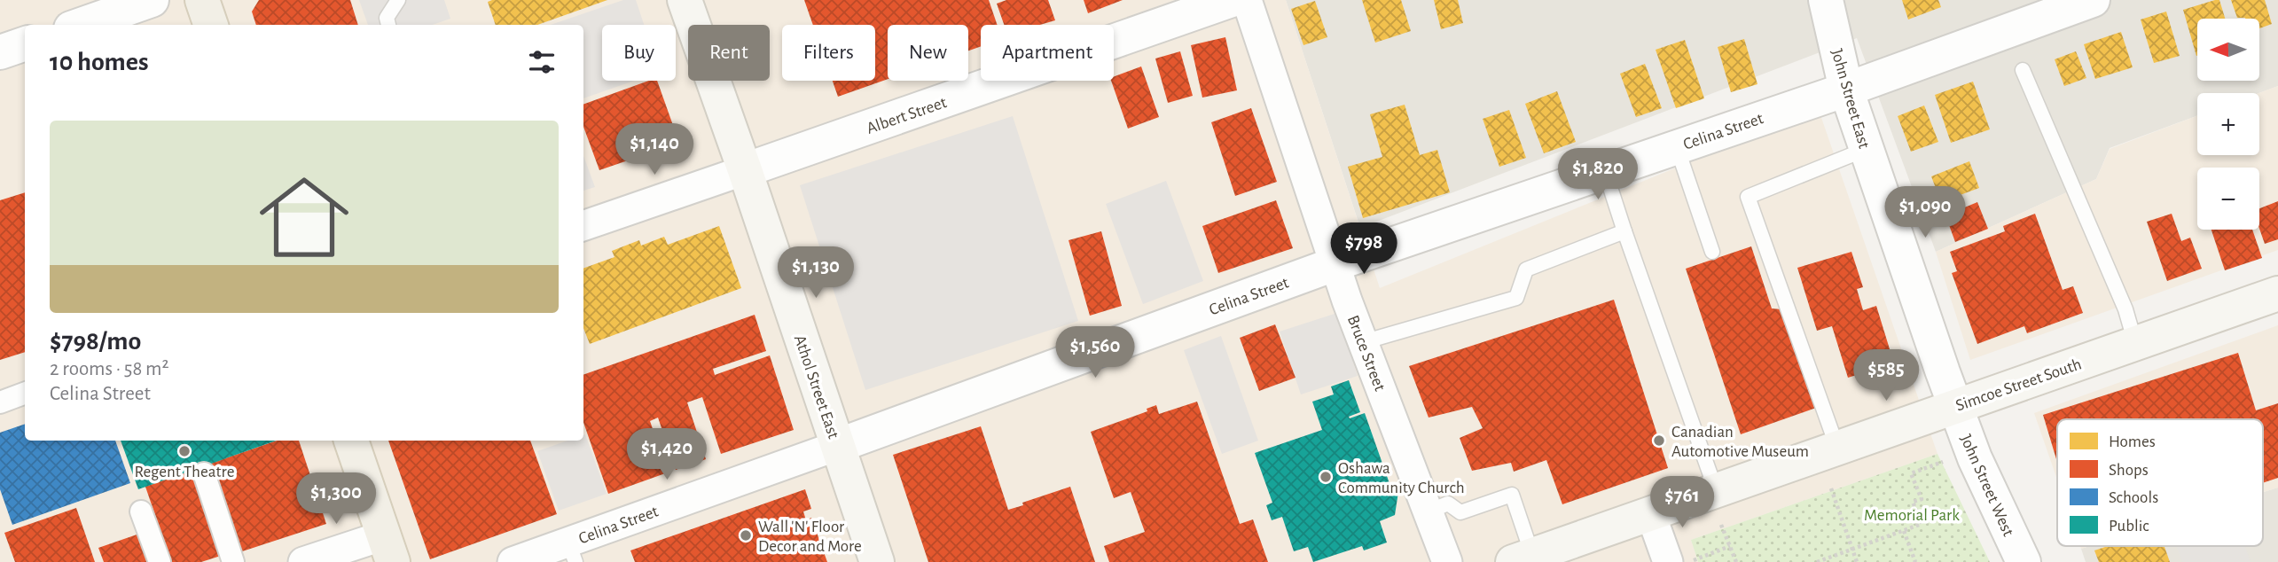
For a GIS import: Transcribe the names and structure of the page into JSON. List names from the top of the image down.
{
  "streets": {
    "main road": ["Simcoe Street South", "Athol Street East"],
    "street": [
      "John Street East",
      "Albert Street",
      "Celina Street",
      "Bruce Street",
      "John Street West"
    ]
  },
  "crossings": [
    ["John Street East", "Celina Street"],
    ["John Street East", "Simcoe Street South"],
    ["John Street East", "John Street West"],
    ["Albert Street", "Athol Street East"],
    ["Celina Street", "Bruce Street"],
    ["Celina Street", "Athol Street East"],
    ["Simcoe Street South", "John Street West"]
  ],
  "parks": ["Memorial Park"],
  "places": [
    "Canadian Automotive Museum",
    "Regent Theatre",
    "Oshawa Community Church",
    "Wall 'N' Floor Decor and More"
  ],
  "legend": [
    "Homes",
    "Shops",
    "Schools",
    "Public"
  ],
  "north": "left",
  "page": {
    "map_buttons": ["+", "−"],
    "chip": [
      "Buy",
      "Rent",
      "Filters",
      "New",
      "Apartment"
    ],
    "heading": "10 homes",
    "list": [
      {
        "name": "$798/mo",
        "note": "2 rooms · 58 m² · Celina Street"
      }
    ],
    "price": [
      "$1,140",
      "$1,820",
      "$1,090",
      "$798",
      "$1,130",
      "$1,560",
      "$585",
      "$1,420",
      "$1,300",
      "$761"
    ]
  }
}
